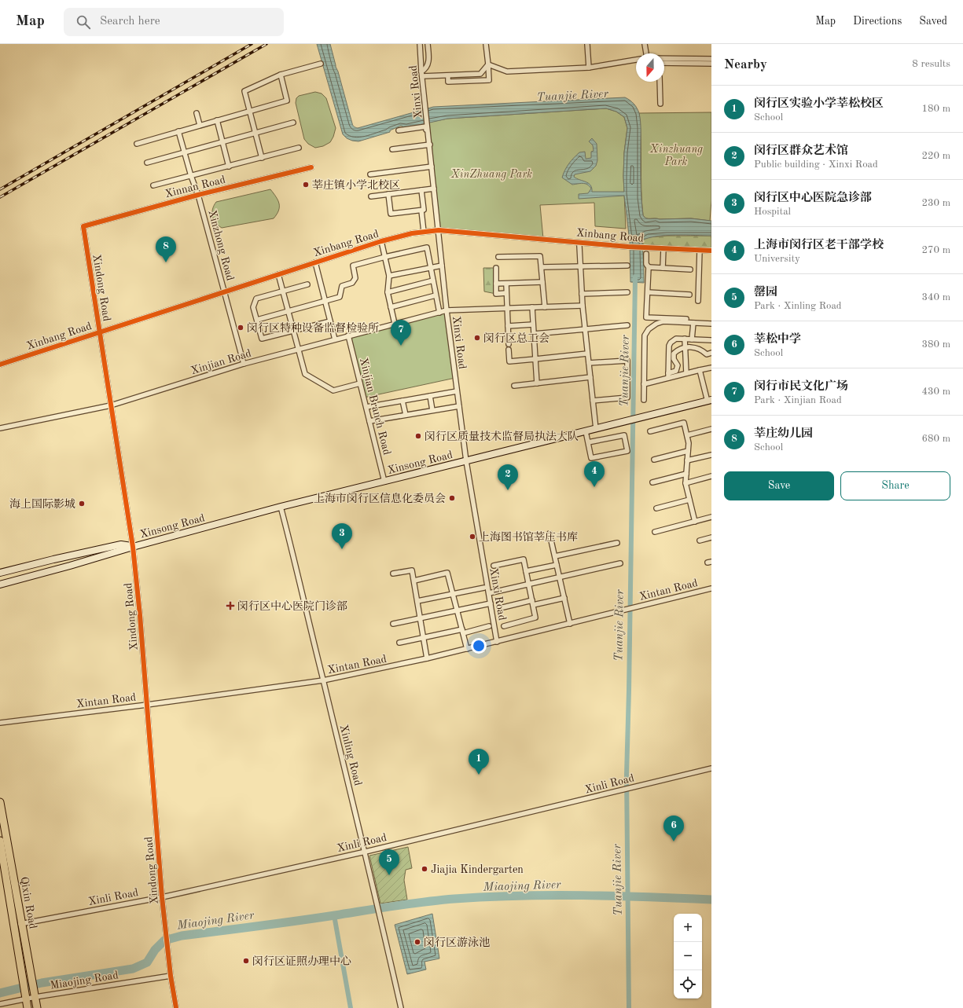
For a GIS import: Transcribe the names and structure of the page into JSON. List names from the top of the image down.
{
  "streets": {
    "main road": ["Xinsong Road", "Qixin Road"],
    "street": [
      "Xinxi Road",
      "Xinnan Road",
      "Xinbang Road",
      "Xinzhong Road",
      "Xindong Road",
      "Xinjian Road",
      "Xinjian Branch Road",
      "Xintan Road",
      "Xinling Road",
      "Xinli Road",
      "Miaojing Road"
    ]
  },
  "crossings": [
    ["Xinxi Road", "Xinbang Road"],
    ["Xinxi Road", "Xinjian Road"],
    ["Xinxi Road", "Xinsong Road"],
    ["Xinxi Road", "Xintan Road"],
    ["Xinnan Road", "Xinzhong Road"],
    ["Xinnan Road", "Xindong Road"],
    ["Xinbang Road", "Xinzhong Road"],
    ["Xinbang Road", "Xindong Road"],
    ["Xinzhong Road", "Xinjian Road"],
    ["Xindong Road", "Xinjian Road"],
    ["Xindong Road", "Xinsong Road"],
    ["Xindong Road", "Xintan Road"],
    ["Xindong Road", "Xinli Road"],
    ["Xindong Road", "Miaojing Road"],
    ["Xinjian Road", "Xinjian Branch Road"],
    ["Xinjian Branch Road", "Xinsong Road"],
    ["Xinsong Road", "Xinling Road"],
    ["Xintan Road", "Xinling Road"],
    ["Xinling Road", "Xinli Road"],
    ["Xinli Road", "Qixin Road"],
    ["Qixin Road", "Miaojing Road"]
  ],
  "water": ["Tuanjie River", "Miaojing River"],
  "parks": ["Xinzhuang Park", "XinZhuang Park"],
  "places": {
    "other": [
      "莘庄镇小学北校区",
      "闵行区特种设备监督检验所",
      "闵行区总工会",
      "闵行区质量技术监督局执法大队",
      "上海市闵行区信息化委员会",
      "海上国际影城",
      "上海图书馆莘庄书库",
      "Jiajia Kindergarten",
      "闵行区游泳池",
      "闵行区证照办理中心"
    ],
    "health": ["闵行区中心医院门诊部"]
  },
  "north": "bottom",
  "page": {
    "header": "Map",
    "search": "Search here",
    "nav": ["Map", "Directions", "Saved"],
    "heading": ["Nearby", "8 results"],
    "list": [
      {
        "mark": "1",
        "name": "闵行区实验小学莘松校区",
        "note": "School",
        "value": "180 m"
      },
      {
        "mark": "2",
        "name": "闵行区群众艺术馆",
        "note": "Public building · Xinxi Road",
        "value": "220 m"
      },
      {
        "mark": "3",
        "name": "闵行区中心医院急诊部",
        "note": "Hospital",
        "value": "230 m"
      },
      {
        "mark": "4",
        "name": "上海市闵行区老干部学校",
        "note": "University",
        "value": "270 m"
      },
      {
        "mark": "5",
        "name": "罄园",
        "note": "Park · Xinling Road",
        "value": "340 m"
      },
      {
        "mark": "6",
        "name": "莘松中学",
        "note": "School",
        "value": "380 m"
      },
      {
        "mark": "7",
        "name": "闵行市民文化广场",
        "note": "Park · Xinjian Road",
        "value": "430 m"
      },
      {
        "mark": "8",
        "name": "莘庄幼儿园",
        "note": "School",
        "value": "680 m"
      }
    ],
    "pins": [
      "8",
      "7",
      "4",
      "2",
      "3",
      "1",
      "6",
      "5"
    ],
    "buttons": ["Save", "Share"],
    "map_buttons": ["+", "−"]
  }
}
